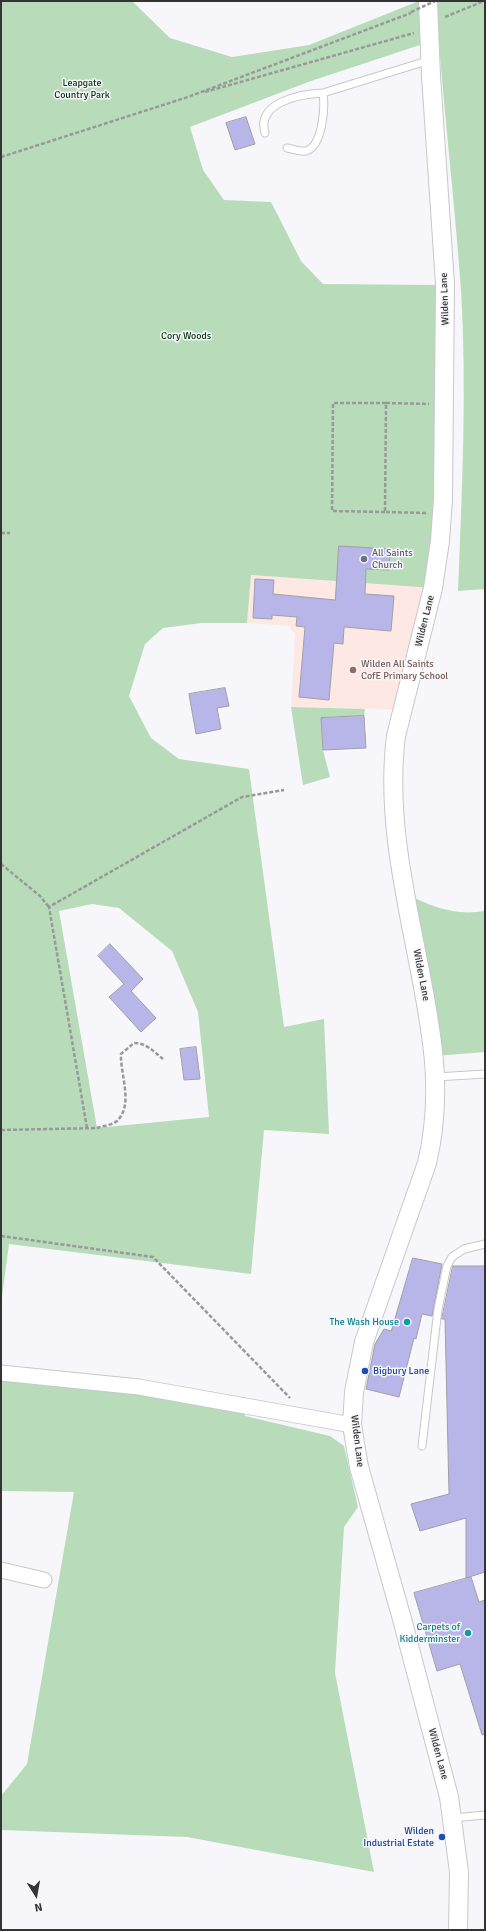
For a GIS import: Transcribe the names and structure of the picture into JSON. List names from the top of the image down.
{
  "streets": {
    "street": ["Wilden Lane"]
  },
  "parks": ["Leapgate Country Park", "Cory Woods"],
  "places": [
    "All Saints Church",
    "Wilden All Saints CofE Primary School",
    "The Wash House",
    "Bigbury Lane",
    "Carpets of Kidderminster",
    "Wilden Industrial Estate"
  ],
  "north": "bottom"
}
